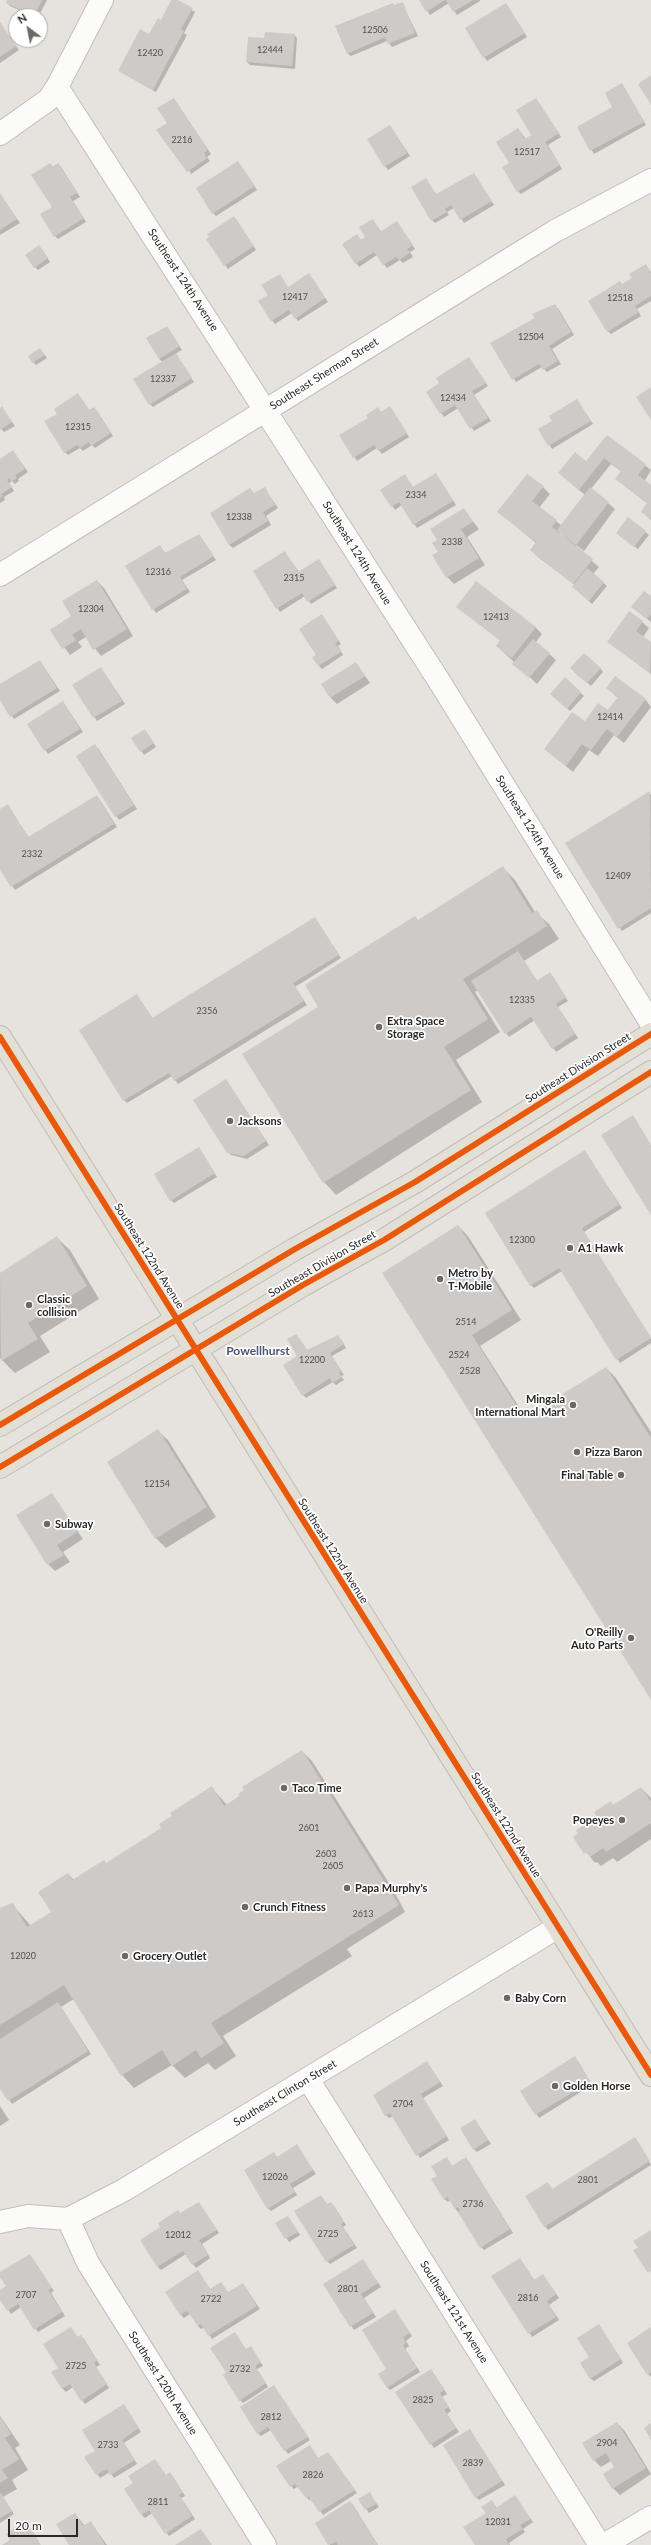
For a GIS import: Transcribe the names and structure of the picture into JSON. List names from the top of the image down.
{
  "streets": {
    "main road": ["Southeast Division Street", "Southeast 122nd Avenue"],
    "street": [
      "Southeast 124th Avenue",
      "Southeast Sherman Street",
      "Southeast Clinton Street",
      "Southeast 121st Avenue",
      "Southeast 120th Avenue"
    ]
  },
  "crossings": [
    ["Southeast 124th Avenue", "Southeast Sherman Street"],
    ["Southeast Division Street", "Southeast 122nd Avenue"],
    ["Southeast 122nd Avenue", "Southeast Clinton Street"],
    ["Southeast Clinton Street", "Southeast 121st Avenue"],
    ["Southeast Clinton Street", "Southeast 120th Avenue"]
  ],
  "districts": ["Powellhurst"],
  "places": [
    "Extra Space Storage",
    "Jacksons",
    "A1 Hawk",
    "Metro by T-Mobile",
    "Classic collision",
    "Mingala International Mart",
    "Pizza Baron",
    "Final Table",
    "Subway",
    "O'Reilly Auto Parts",
    "Taco Time",
    "Popeyes",
    "Papa Murphy's",
    "Crunch Fitness",
    "Grocery Outlet",
    "Baby Corn",
    "Golden Horse"
  ],
  "house_numbers": [
    "12506",
    "12444",
    "12420",
    "2216",
    "12517",
    "12417",
    "12518",
    "12504",
    "12337",
    "12434",
    "12315",
    "2334",
    "12338",
    "2338",
    "12316",
    "2315",
    "12304",
    "12413",
    "12414",
    "2332",
    "12409",
    "12335",
    "2356",
    "12300",
    "2514",
    "2524",
    "12200",
    "2528",
    "12154",
    "2601",
    "2603",
    "2605",
    "2613",
    "12020",
    "2704",
    "12026",
    "2801",
    "2736",
    "2725",
    "12012",
    "2801",
    "2707",
    "2816",
    "2722",
    "2725",
    "2732",
    "2825",
    "2812",
    "2904",
    "2733",
    "2839",
    "2826",
    "2811",
    "12031"
  ],
  "scale_bar": "20 m",
  "north": "top left"
}
